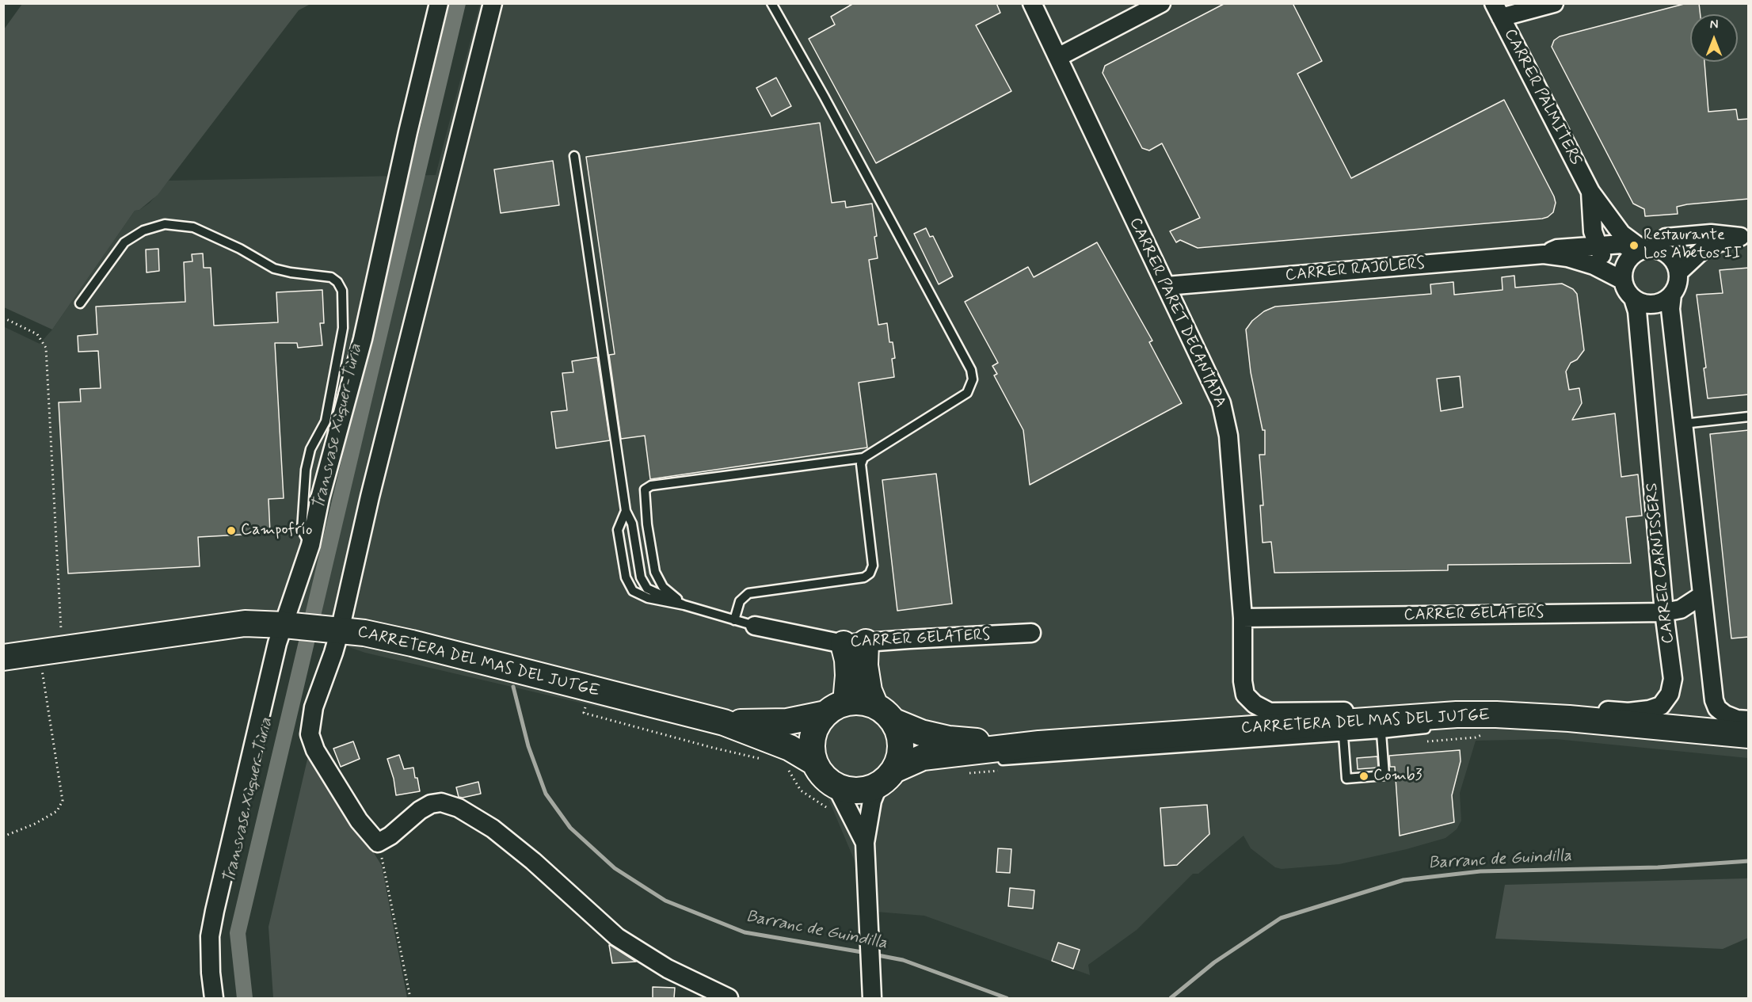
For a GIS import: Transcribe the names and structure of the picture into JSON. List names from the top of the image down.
{
  "streets": {
    "street": [
      "CARRER PALMITERS",
      "CARRER RAJOLERS",
      "CARRER PARET DECANTADA",
      "CARRER CARNISSERS",
      "CARRER GELATERS",
      "CARRETERA DEL MAS DEL JUTGE"
    ]
  },
  "crossings": [
    ["CARRER PALMITERS", "CARRER RAJOLERS"],
    ["CARRER PALMITERS", "CARRER CARNISSERS"],
    ["CARRER RAJOLERS", "CARRER PARET DECANTADA"],
    ["CARRER RAJOLERS", "CARRER CARNISSERS"],
    ["CARRER PARET DECANTADA", "CARRER GELATERS"],
    ["CARRER PARET DECANTADA", "CARRETERA DEL MAS DEL JUTGE"],
    ["CARRER CARNISSERS", "CARRER GELATERS"],
    ["CARRER CARNISSERS", "CARRETERA DEL MAS DEL JUTGE"]
  ],
  "water": ["Transvase Xùquer-Tùria", "Barranc de Guindilla"],
  "places": ["Restaurante Los Abetos II", "Campofrío", "Comb3"],
  "north": "top"
}
